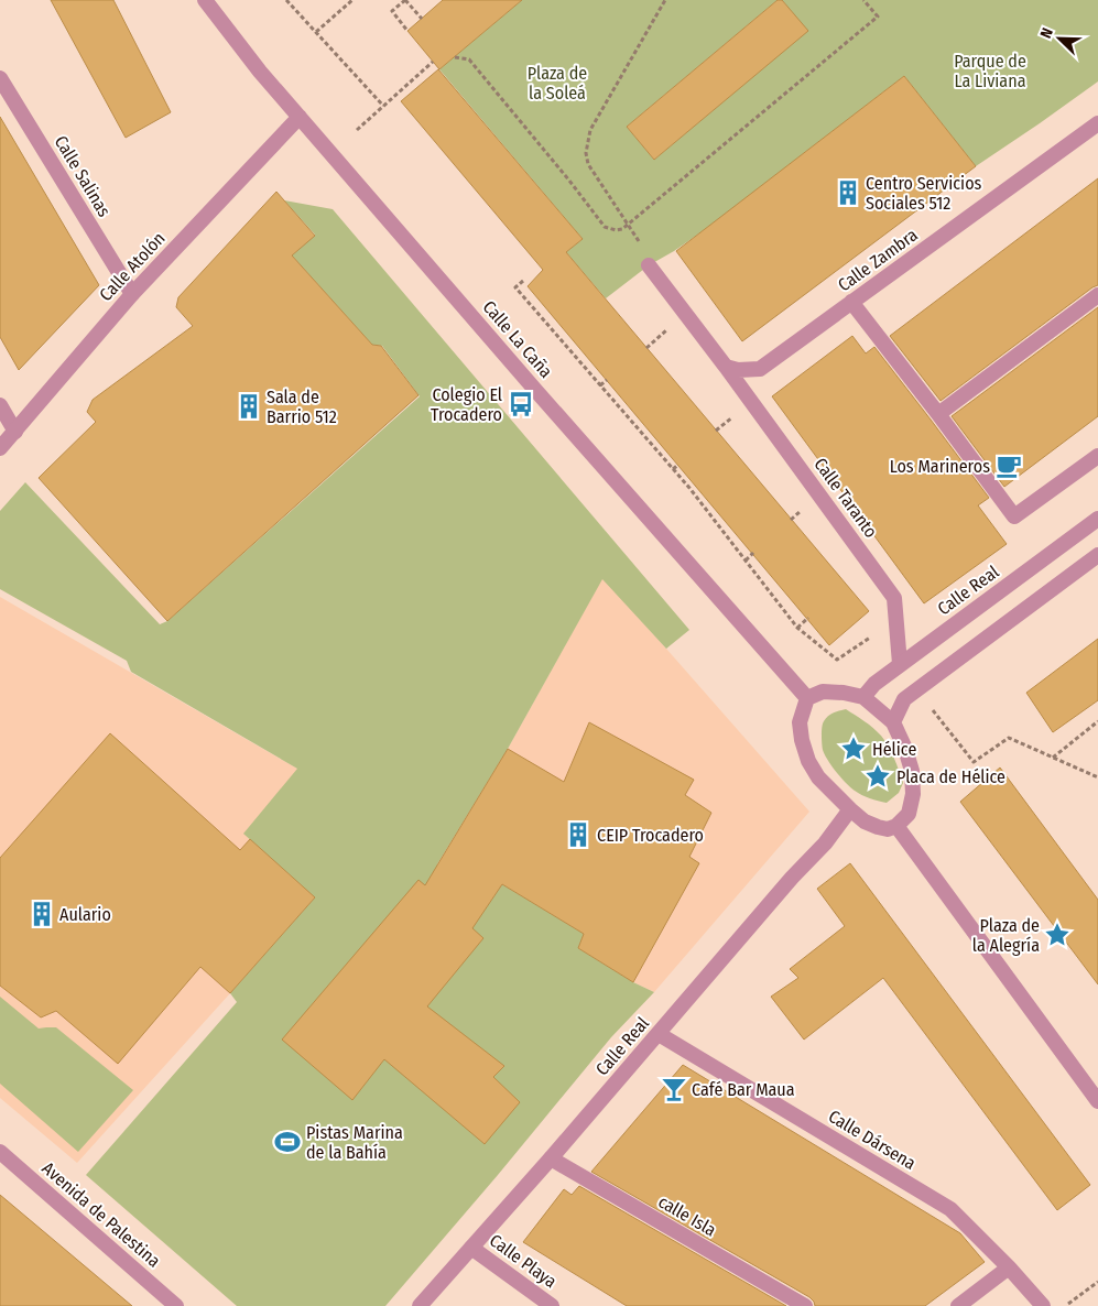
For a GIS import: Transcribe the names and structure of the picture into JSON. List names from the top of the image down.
{
  "streets": {
    "street": [
      "Calle Salinas",
      "Calle Zambra",
      "Calle Atolón",
      "Calle La Caña",
      "Calle Taranto",
      "Calle Real",
      "Calle Dársena",
      "Avenida de Palestina",
      "calle Isla",
      "Calle Playa"
    ]
  },
  "crossings": [
    ["Calle Salinas", "Calle Atolón"],
    ["Calle Zambra", "Calle Taranto"],
    ["Calle Atolón", "Calle La Caña"],
    ["Calle La Caña", "Calle Real"],
    ["Calle Taranto", "Calle Real"],
    ["Calle Real", "Calle Dársena"],
    ["Calle Real", "calle Isla"],
    ["Calle Real", "Calle Playa"]
  ],
  "parks": ["Parque de La Liviana", "Plaza de la Soleá"],
  "places": {
    "building": [
      "Centro Servicios Sociales 512",
      "Sala de Barrio 512",
      "CEIP Trocadero",
      "Aulario"
    ],
    "bus stop": ["Colegio El Trocadero"],
    "cafe": ["Los Marineros"],
    "place": ["Hélice", "Placa de Hélice", "Plaza de la Alegría"],
    "bar": ["Café Bar Maua"],
    "sports": ["Pistas Marina de la Bahía"]
  },
  "north": "top left"
}
